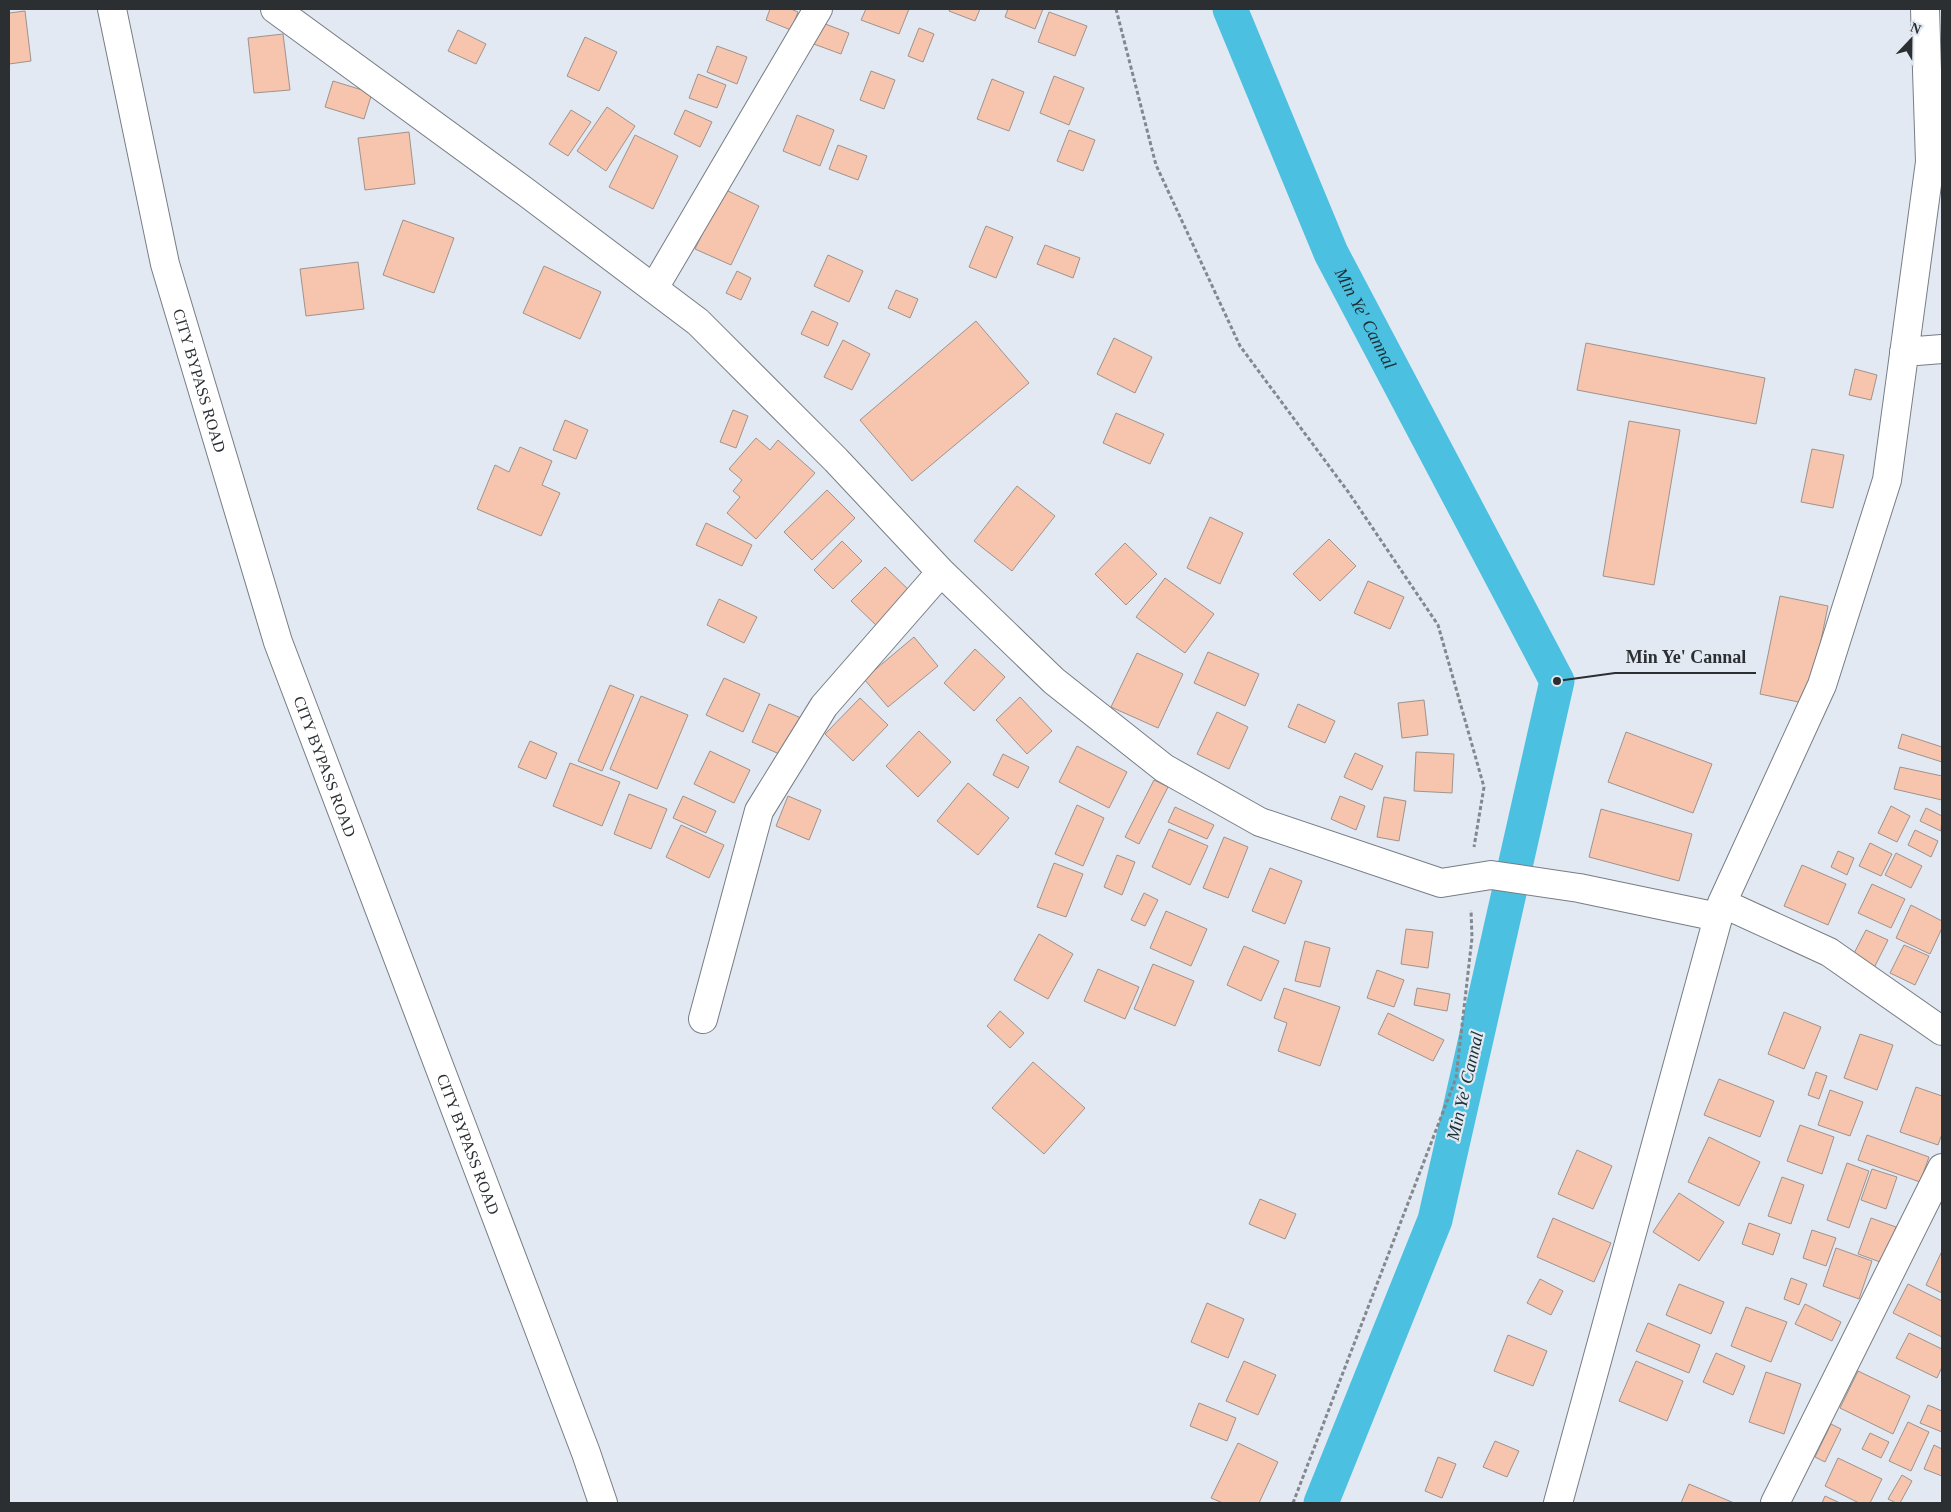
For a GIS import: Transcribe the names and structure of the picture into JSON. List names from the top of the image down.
{
  "streets": {
    "street": ["CITY BYPASS ROAD"]
  },
  "water": ["Min Ye' Cannal"],
  "places": ["Min Ye' Cannal"],
  "north": "top"
}
